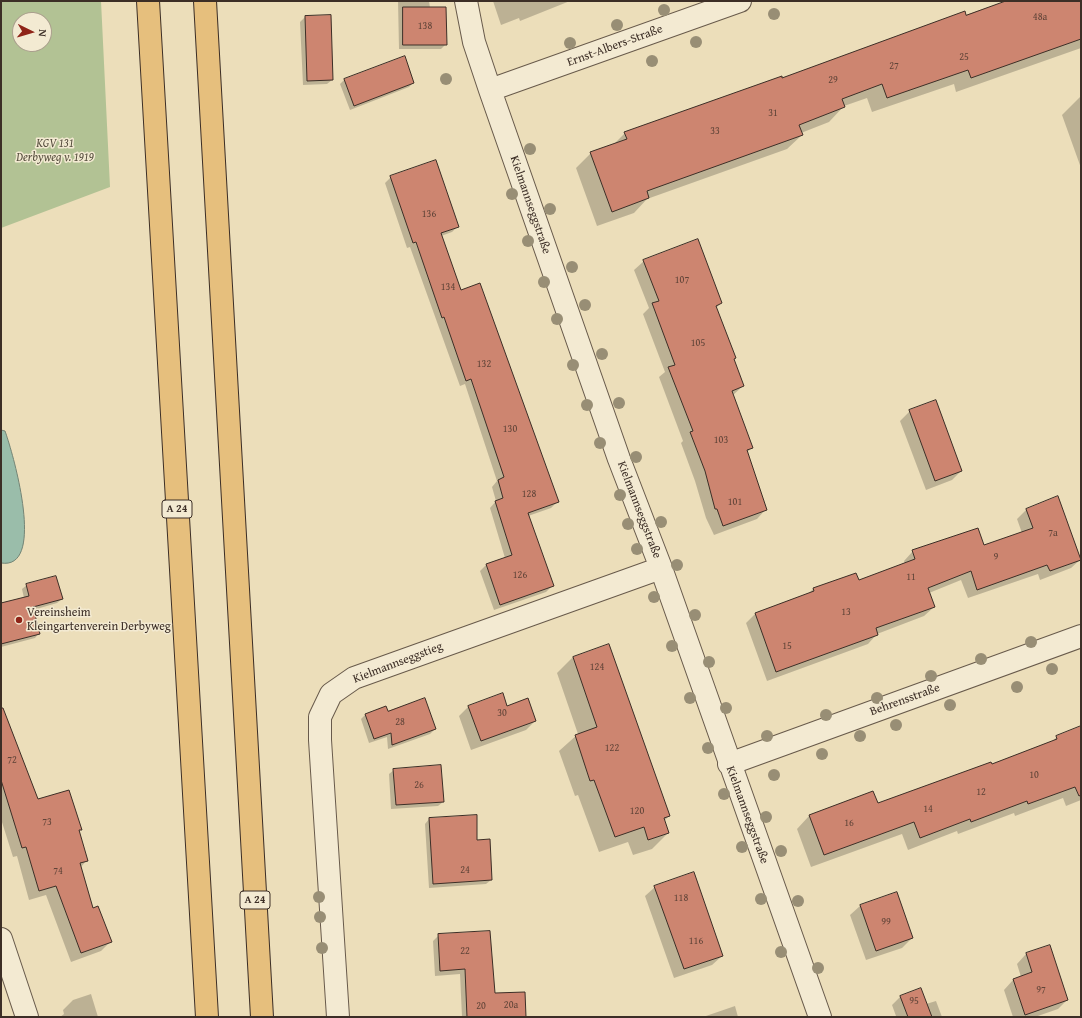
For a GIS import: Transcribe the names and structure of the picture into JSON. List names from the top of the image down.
{
  "streets": {
    "highway": ["A 24"],
    "street": [
      "Ernst-Albers-Straße",
      "Kielmannseggstraße",
      "Kielmannseggstieg",
      "Behrensstraße"
    ]
  },
  "crossings": [
    ["Ernst-Albers-Straße", "Kielmannseggstraße"],
    ["Kielmannseggstraße", "Kielmannseggstieg"],
    ["Kielmannseggstraße", "Behrensstraße"]
  ],
  "parks": ["KGV 131 Derbyweg v. 1919"],
  "places": ["Vereinsheim Kleingartenverein Derbyweg"],
  "house_numbers": [
    "48a",
    "138",
    "25",
    "27",
    "29",
    "31",
    "33",
    "136",
    "107",
    "134",
    "105",
    "132",
    "130",
    "103",
    "128",
    "101",
    "7a",
    "9",
    "126",
    "11",
    "13",
    "15",
    "124",
    "30",
    "28",
    "122",
    "72",
    "10",
    "26",
    "12",
    "14",
    "120",
    "73",
    "16",
    "24",
    "74",
    "118",
    "99",
    "116",
    "22",
    "97",
    "95",
    "20a",
    "20"
  ],
  "north": "right"
}
